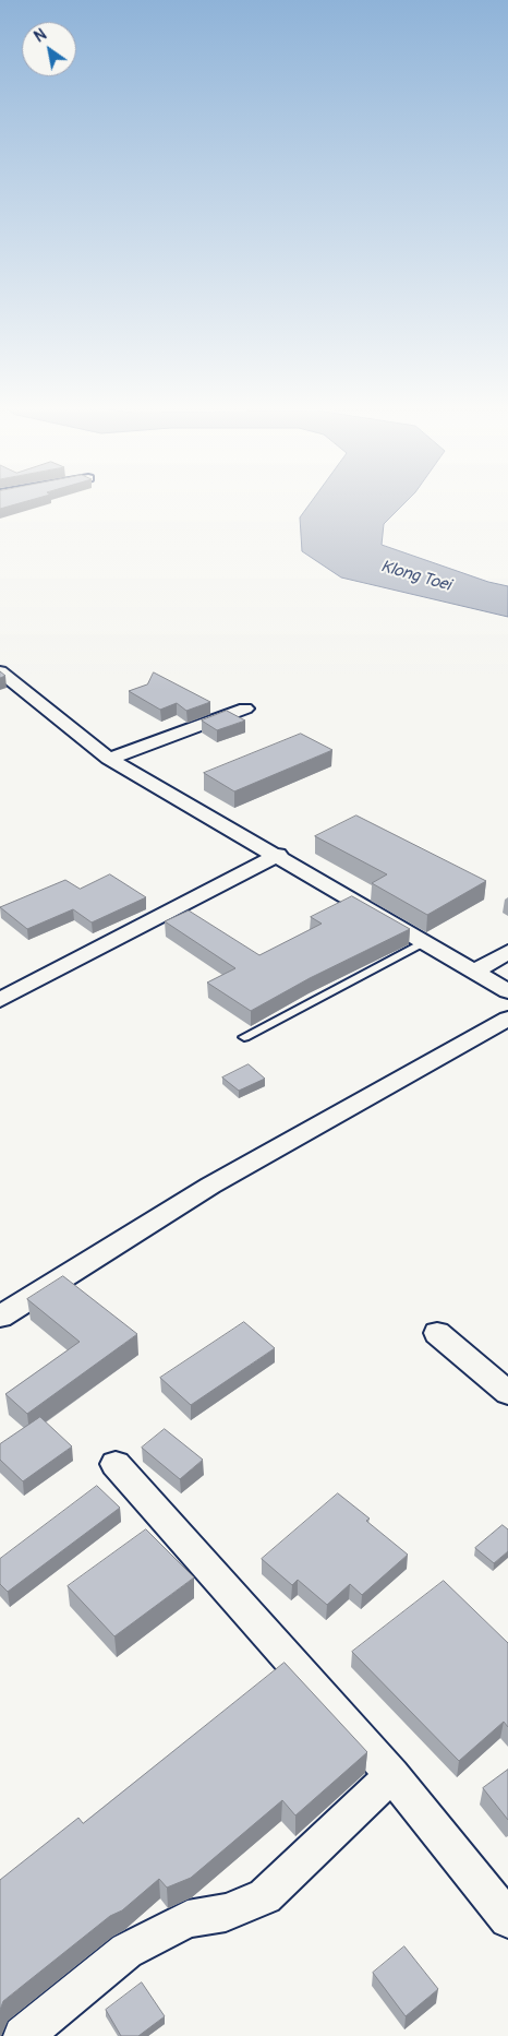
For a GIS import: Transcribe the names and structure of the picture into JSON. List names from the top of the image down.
{
  "water": ["Klong Toei"],
  "north": "top left"
}
